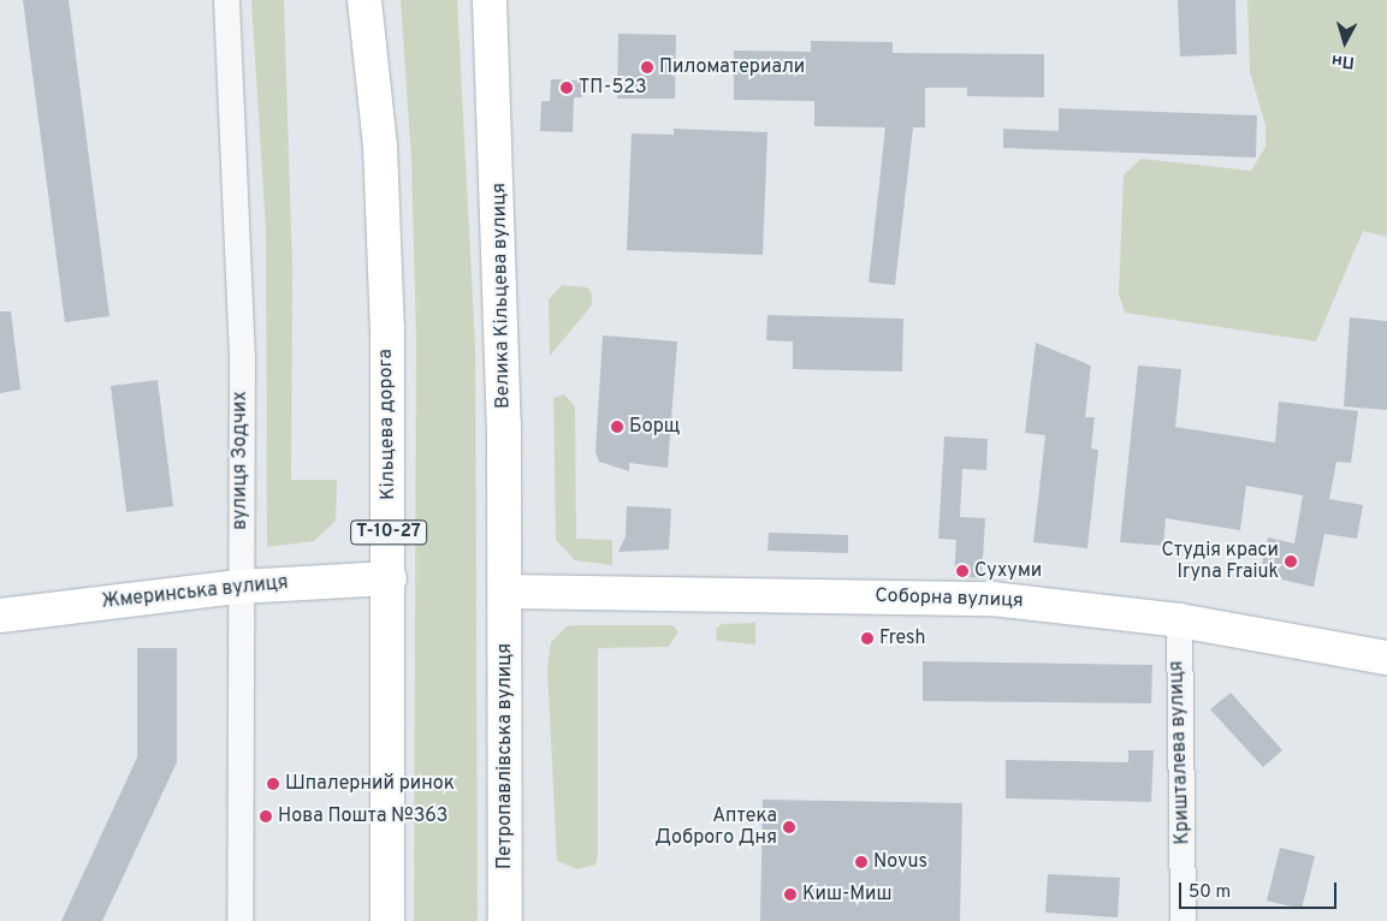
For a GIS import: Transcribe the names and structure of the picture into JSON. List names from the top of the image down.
{
  "streets": {
    "main road": [
      "Велика Кільцева вулиця",
      "Кільцева дорога",
      "Т-10-27",
      "Жмеринська вулиця",
      "Соборна вулиця",
      "Петропавлівська вулиця"
    ],
    "street": ["вулиця Зодчих", "Кришталева вулиця"]
  },
  "crossings": [
    ["Велика Кільцева вулиця", "Соборна вулиця"],
    ["Велика Кільцева вулиця", "Петропавлівська вулиця"],
    ["Кільцева дорога", "Жмеринська вулиця"],
    ["вулиця Зодчих", "Жмеринська вулиця"],
    ["Соборна вулиця", "Кришталева вулиця"],
    ["Соборна вулиця", "Петропавлівська вулиця"]
  ],
  "places": [
    "Пиломатериали",
    "ТП-523",
    "Борщ",
    "Студія краси Iryna Fraiuk",
    "Сухуми",
    "Fresh",
    "Шпалерний ринок",
    "Нова Пошта №363",
    "Аптека Доброго Дня",
    "Novus",
    "Киш-Миш"
  ],
  "scale_bar": "50 m",
  "north": "bottom"
}
